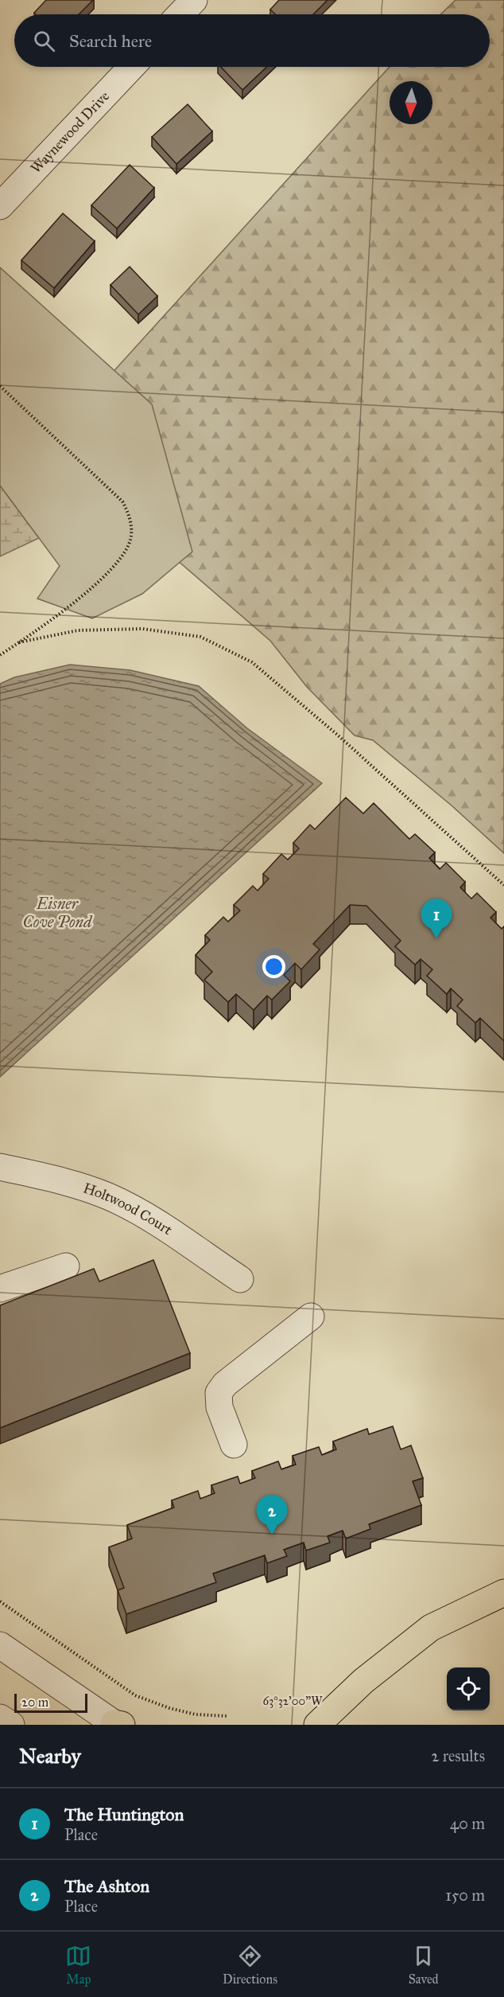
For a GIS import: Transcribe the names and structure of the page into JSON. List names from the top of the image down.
{
  "streets": {
    "street": ["Waynewood Drive", "Holtwood Court"]
  },
  "water": ["Eisner Cove Pond"],
  "scale_bar": "20 m",
  "north": "bottom",
  "page": {
    "search": "Search here",
    "pins": ["1", "2"],
    "scale": "20 m",
    "heading": ["Nearby", "2 results"],
    "list": [
      {
        "mark": "1",
        "name": "The Huntington",
        "note": "Place",
        "value": "40 m"
      },
      {
        "mark": "2",
        "name": "The Ashton",
        "note": "Place",
        "value": "150 m"
      }
    ],
    "nav": ["Map", "Directions", "Saved"]
  },
  "coordinates": ["63°32'00\"W"]
}
